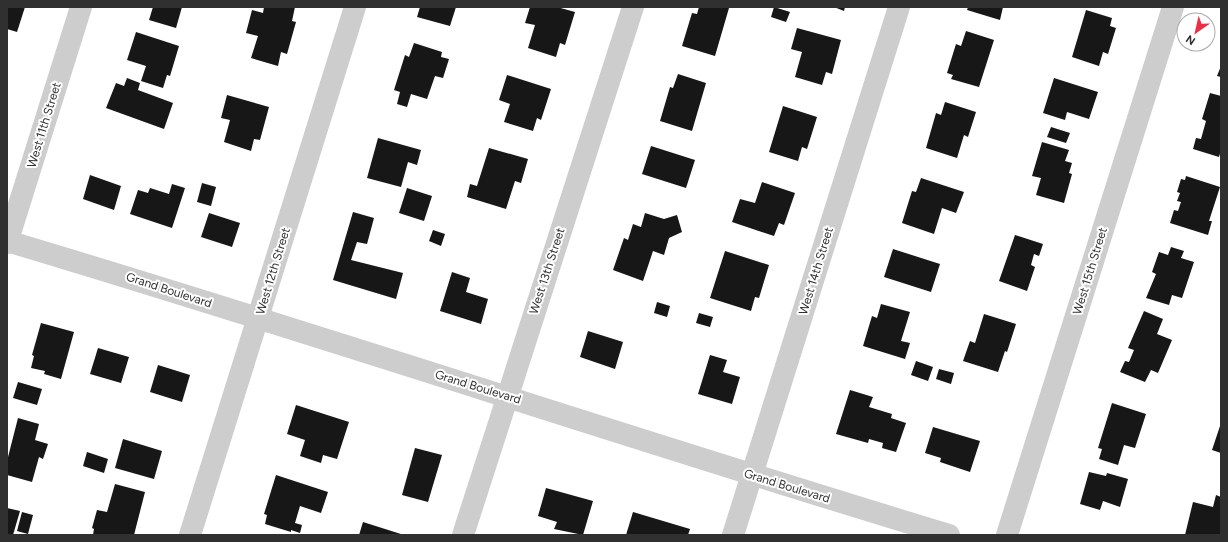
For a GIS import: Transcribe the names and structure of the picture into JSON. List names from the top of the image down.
{
  "streets": {
    "street": [
      "West 11th Street",
      "West 12th Street",
      "West 13th Street",
      "West 14th Street",
      "West 15th Street",
      "Grand Boulevard"
    ]
  },
  "crossings": [
    ["West 11th Street", "Grand Boulevard"],
    ["West 12th Street", "Grand Boulevard"],
    ["West 13th Street", "Grand Boulevard"],
    ["West 14th Street", "Grand Boulevard"]
  ],
  "north": "bottom left"
}
